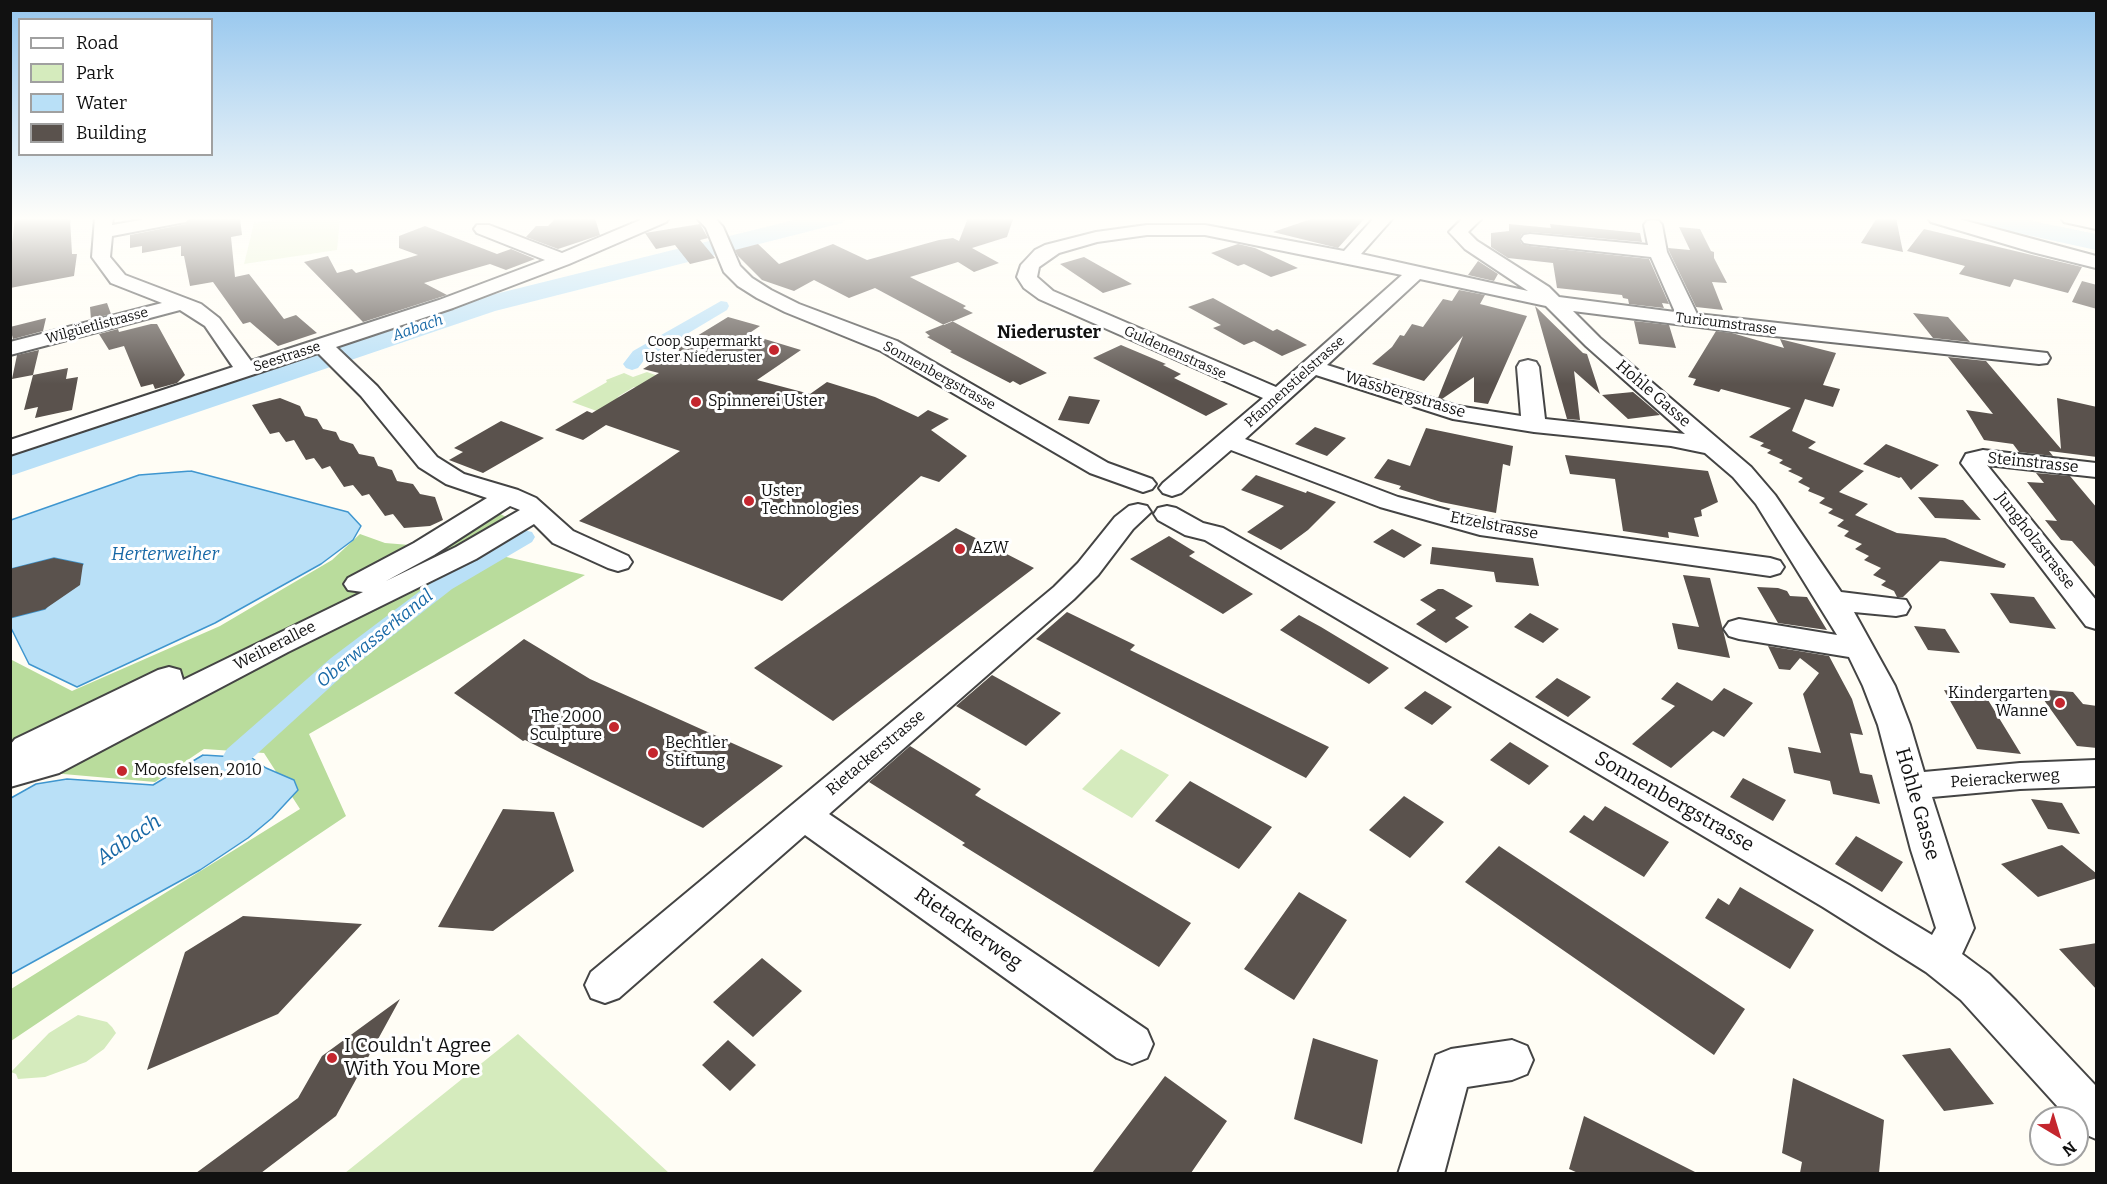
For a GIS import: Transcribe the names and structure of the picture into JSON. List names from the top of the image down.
{
  "streets": {
    "street": [
      "Turicumstrasse",
      "Wilgüetlistrasse",
      "Guldenenstrasse",
      "Seestrasse",
      "Sonnenbergstrasse",
      "Pfannenstielstrasse",
      "Hohle Gasse",
      "Wassbergstrasse",
      "Steinstrasse",
      "Etzelstrasse",
      "Jungholzstrasse",
      "Weiherallee",
      "Rietackerstrasse",
      "Peierackerweg",
      "Rietackerweg"
    ]
  },
  "crossings": [
    ["Turicumstrasse", "Hohle Gasse"],
    ["Guldenenstrasse", "Pfannenstielstrasse"],
    ["Sonnenbergstrasse", "Pfannenstielstrasse"],
    ["Sonnenbergstrasse", "Hohle Gasse"],
    ["Sonnenbergstrasse", "Rietackerstrasse"],
    ["Pfannenstielstrasse", "Wassbergstrasse"],
    ["Pfannenstielstrasse", "Etzelstrasse"],
    ["Pfannenstielstrasse", "Rietackerstrasse"],
    ["Hohle Gasse", "Wassbergstrasse"],
    ["Hohle Gasse", "Peierackerweg"],
    ["Steinstrasse", "Jungholzstrasse"],
    ["Rietackerstrasse", "Rietackerweg"]
  ],
  "districts": ["Niederuster"],
  "water": ["Aabach", "Herterweiher", "Oberwasserkanal"],
  "places": [
    "Coop Supermarkt Uster Niederuster",
    "Spinnerei Uster",
    "Uster Technologies",
    "AZW",
    "Kindergarten Wanne",
    "The 2000 Sculpture",
    "Bechtler Stiftung",
    "Moosfelsen, 2010",
    "I Couldn't Agree With You More"
  ],
  "legend": [
    "Road",
    "Park",
    "Water",
    "Building"
  ],
  "north": "bottom right"
}
